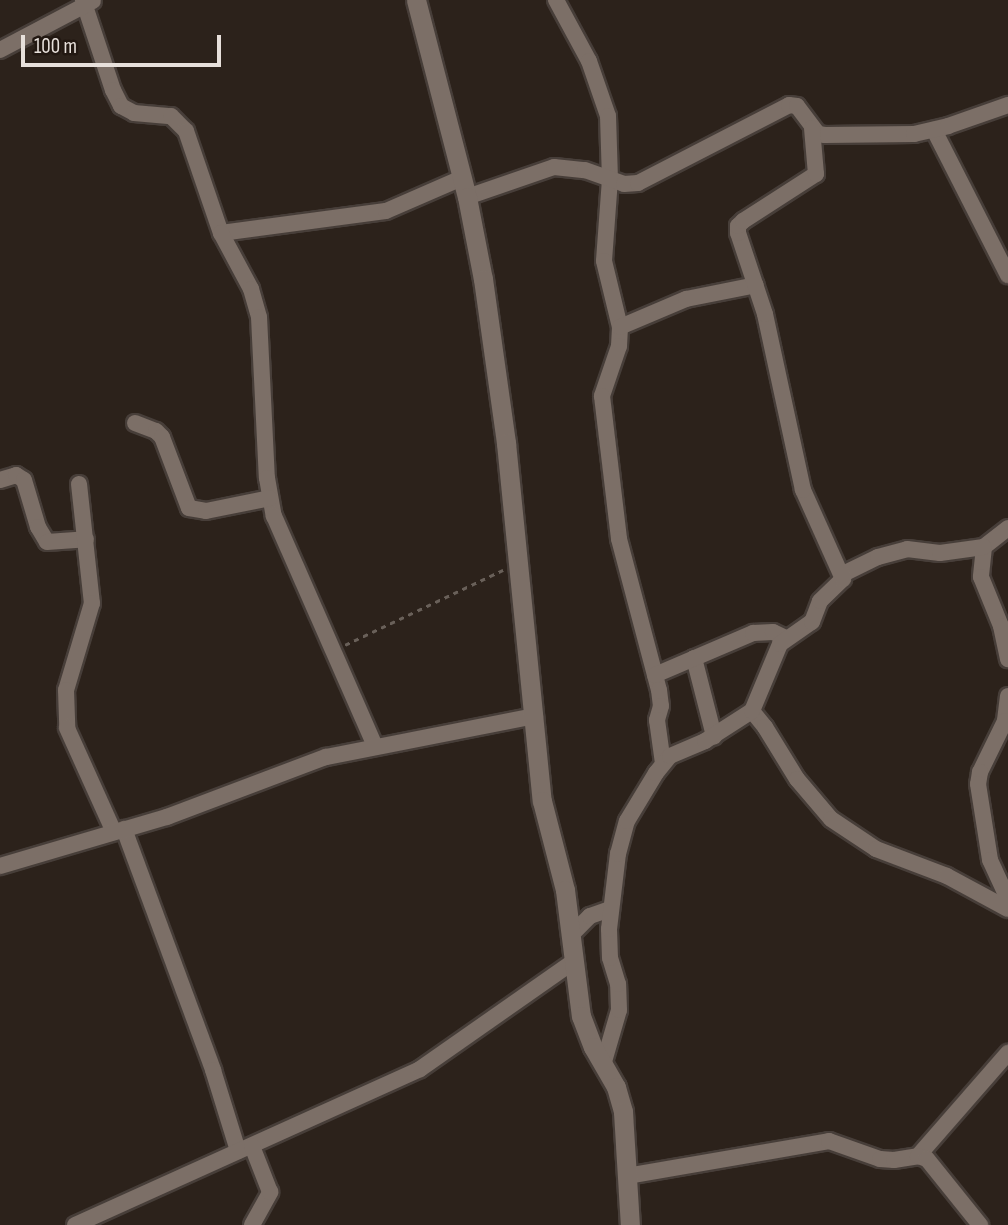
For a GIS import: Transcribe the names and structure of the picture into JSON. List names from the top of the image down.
{
  "scale_bar": "100 m"
}
